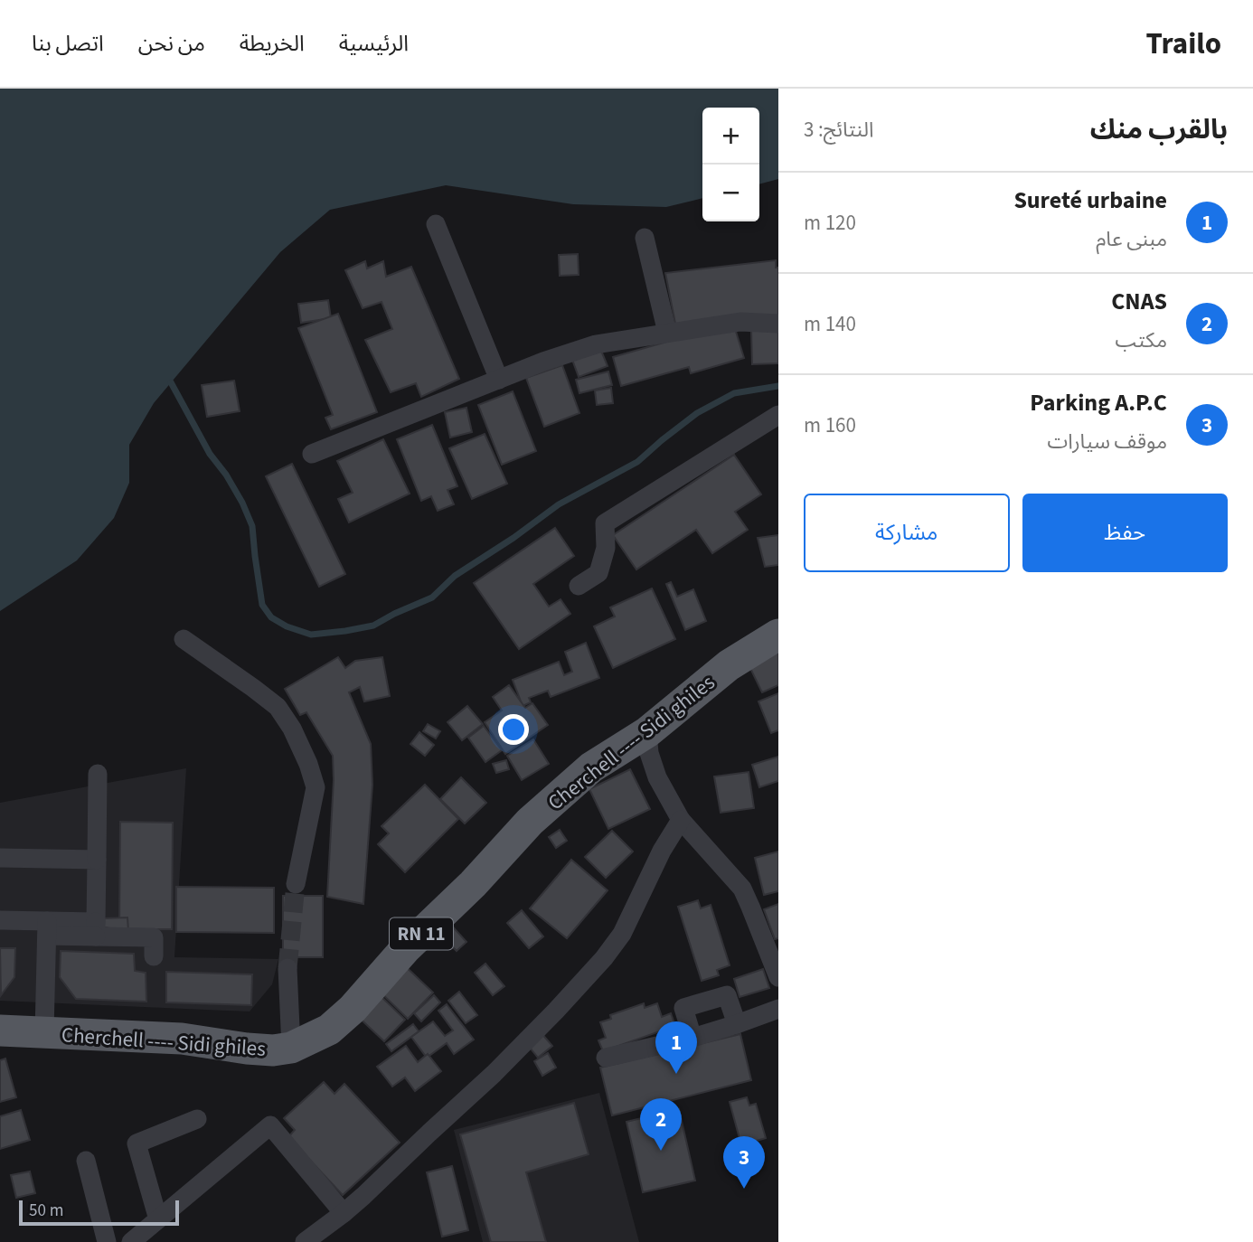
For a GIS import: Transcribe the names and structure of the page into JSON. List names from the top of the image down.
{
  "streets": {
    "main road": ["Cherchell ---- Sidi ghiles", "RN 11"]
  },
  "scale_bar": "50 m",
  "page": {
    "header": "Trailo",
    "nav": [
      "الرئيسية",
      "الخريطة",
      "من نحن",
      "اتصل بنا"
    ],
    "heading": ["بالقرب منك", "النتائج: 3"],
    "map_buttons": ["+", "−"],
    "list": [
      {
        "mark": "1",
        "name": "Sureté urbaine",
        "note": "مبنى عام",
        "value": "120 m"
      },
      {
        "mark": "2",
        "name": "CNAS",
        "note": "مكتب",
        "value": "140 m"
      },
      {
        "mark": "3",
        "name": "Parking A.P.C",
        "note": "موقف سيارات",
        "value": "160 m"
      }
    ],
    "buttons": ["حفظ", "مشاركة"],
    "pins": ["1", "2", "3"],
    "scale": "50 m"
  }
}
